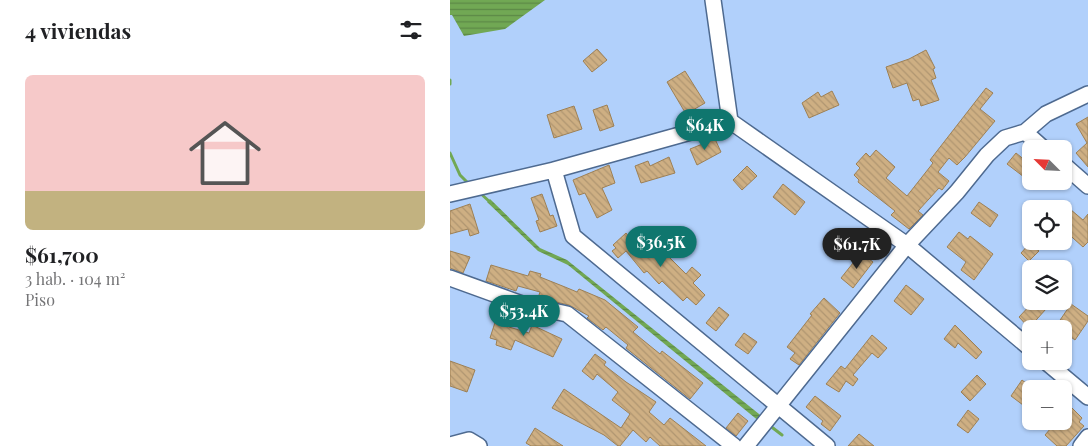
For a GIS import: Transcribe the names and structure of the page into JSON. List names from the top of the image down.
{
  "north": "top left",
  "page": {
    "heading": "4 viviendas",
    "list": [
      {
        "name": "$61,700",
        "note": "3 hab. · 104 m² · Piso"
      }
    ],
    "price": [
      "$64K",
      "$36.5K",
      "$61.7K",
      "$53.4K"
    ],
    "map_buttons": ["+", "−"]
  }
}
